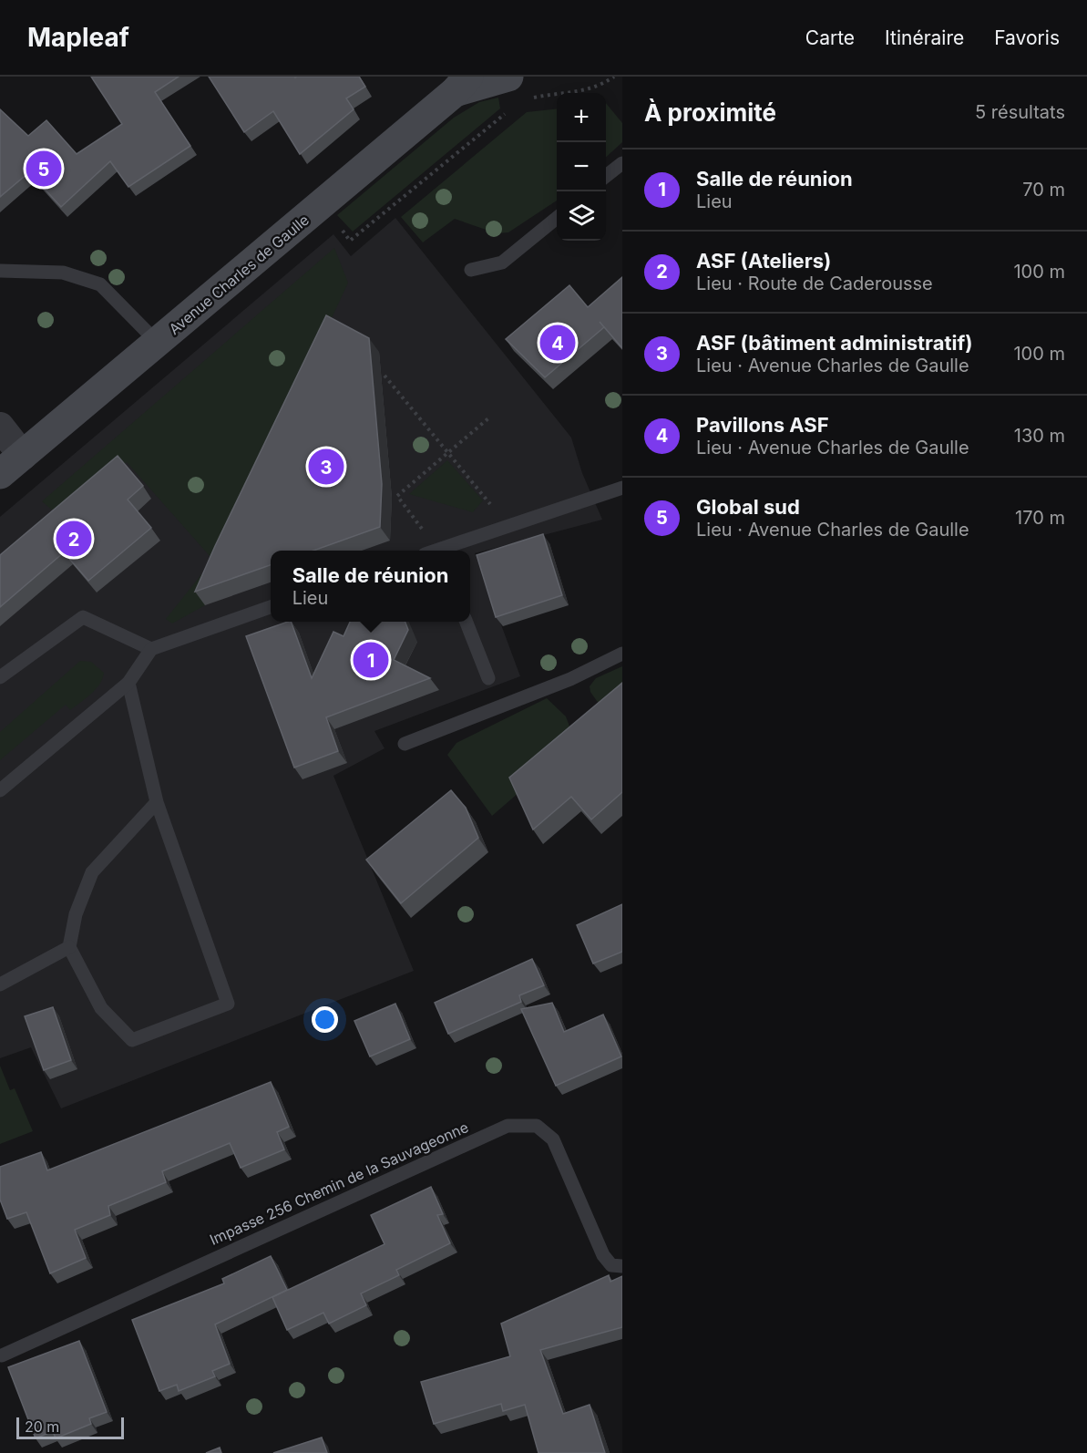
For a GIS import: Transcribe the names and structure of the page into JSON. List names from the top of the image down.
{
  "streets": {
    "main road": ["Avenue Charles de Gaulle"],
    "lane": ["Impasse 256 Chemin de la Sauvageonne"]
  },
  "scale_bar": "20 m",
  "page": {
    "header": "Mapleaf",
    "nav": ["Carte", "Itinéraire", "Favoris"],
    "heading": ["À proximité", "5 résultats"],
    "map_buttons": ["+", "−"],
    "list": [
      {
        "mark": "1",
        "name": "Salle de réunion",
        "note": "Lieu",
        "value": "70 m"
      },
      {
        "mark": "2",
        "name": "ASF (Ateliers)",
        "note": "Lieu · Route de Caderousse",
        "value": "100 m"
      },
      {
        "mark": "3",
        "name": "ASF (bâtiment administratif)",
        "note": "Lieu · Avenue Charles de Gaulle",
        "value": "100 m"
      },
      {
        "mark": "4",
        "name": "Pavillons ASF",
        "note": "Lieu · Avenue Charles de Gaulle",
        "value": "130 m"
      },
      {
        "mark": "5",
        "name": "Global sud",
        "note": "Lieu · Avenue Charles de Gaulle",
        "value": "170 m"
      }
    ],
    "pins": [
      "5",
      "4",
      "3",
      "2",
      "1"
    ],
    "popup": ["Salle de réunion", "Lieu"],
    "scale": "20 m"
  }
}
